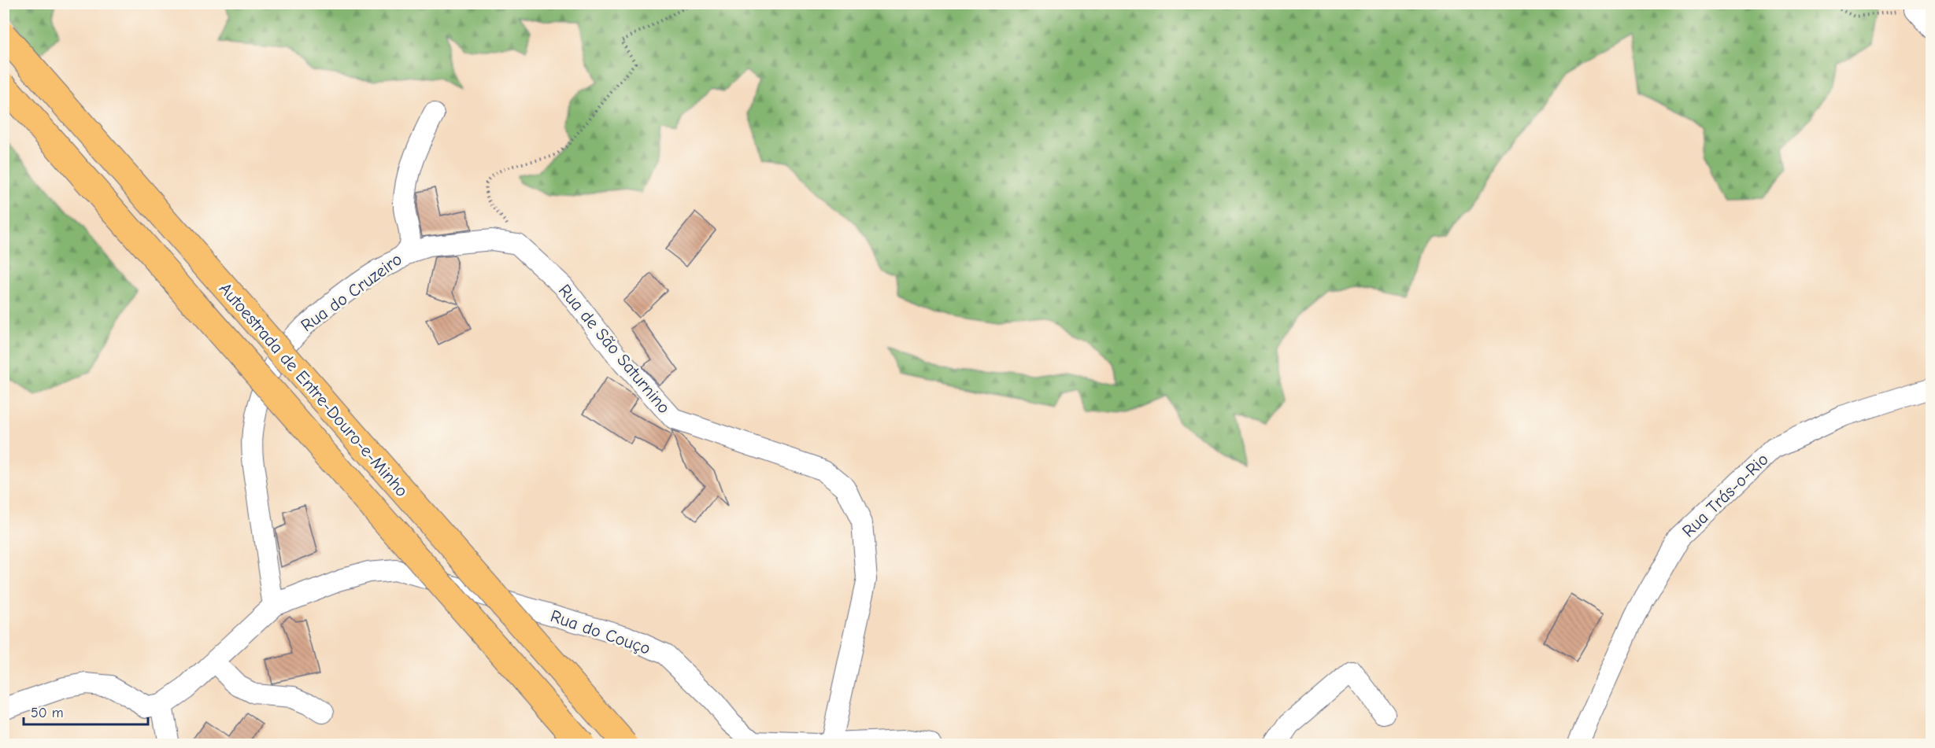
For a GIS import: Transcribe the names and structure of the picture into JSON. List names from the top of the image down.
{
  "streets": {
    "highway": ["Autoestrada de Entre-Douro-e-Minho"],
    "street": [
      "Rua do Cruzeiro",
      "Rua de São Saturnino",
      "Rua Trás-o-Rio",
      "Rua do Couço"
    ]
  },
  "crossings": [
    ["Rua do Cruzeiro", "Rua do Couço"],
    ["Rua de São Saturnino", "Rua do Couço"]
  ],
  "scale_bar": "50 m"
}
